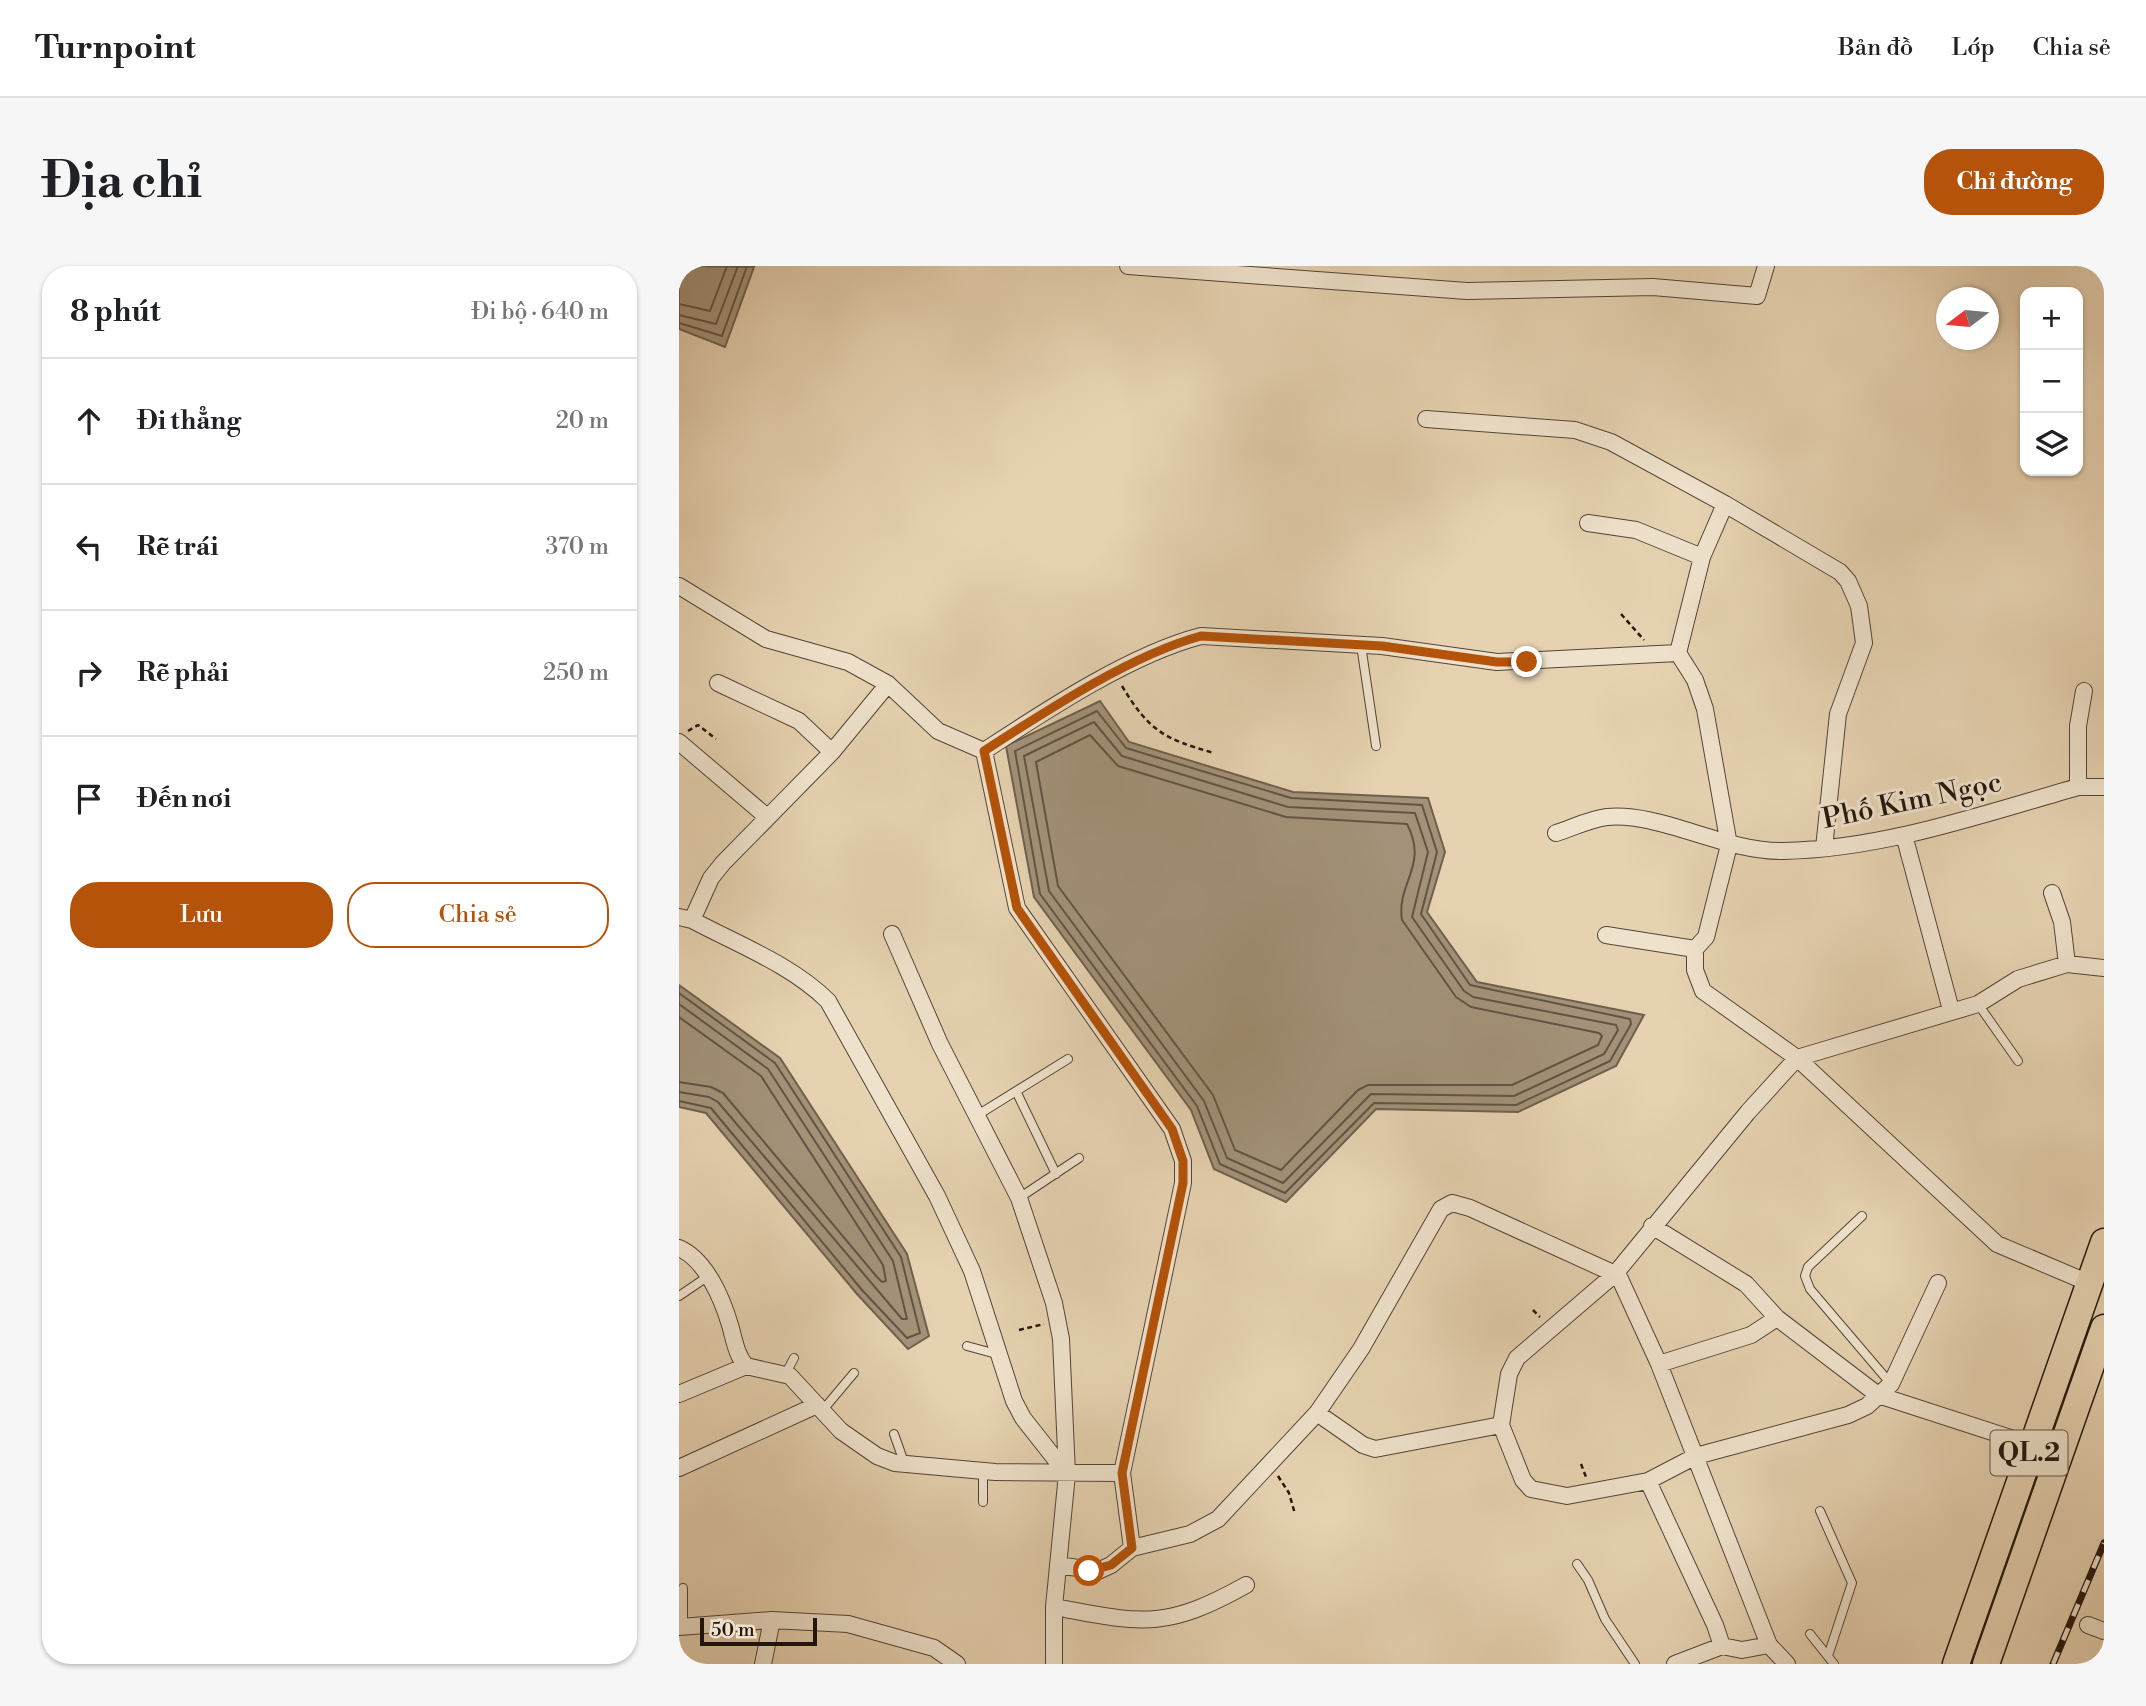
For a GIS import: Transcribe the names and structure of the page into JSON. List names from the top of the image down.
{
  "streets": {
    "main road": ["QL.2"],
    "street": ["Phố Kim Ngọc"]
  },
  "scale_bar": "50 m",
  "north": "left",
  "page": {
    "header": "Turnpoint",
    "nav": ["Bản đồ", "Lớp", "Chia sẻ"],
    "buttons": [
      "Chỉ đường",
      ["Lưu", "Chia sẻ"]
    ],
    "title": "Địa chỉ",
    "heading": ["8 phút", "Đi bộ · 640 m"],
    "map_buttons": ["+", "−"],
    "list": [
      ["Đi thẳng", "20 m"],
      ["Rẽ trái", "370 m"],
      ["Rẽ phải", "250 m"],
      "Đến nơi"
    ],
    "scale": "50 m"
  }
}
